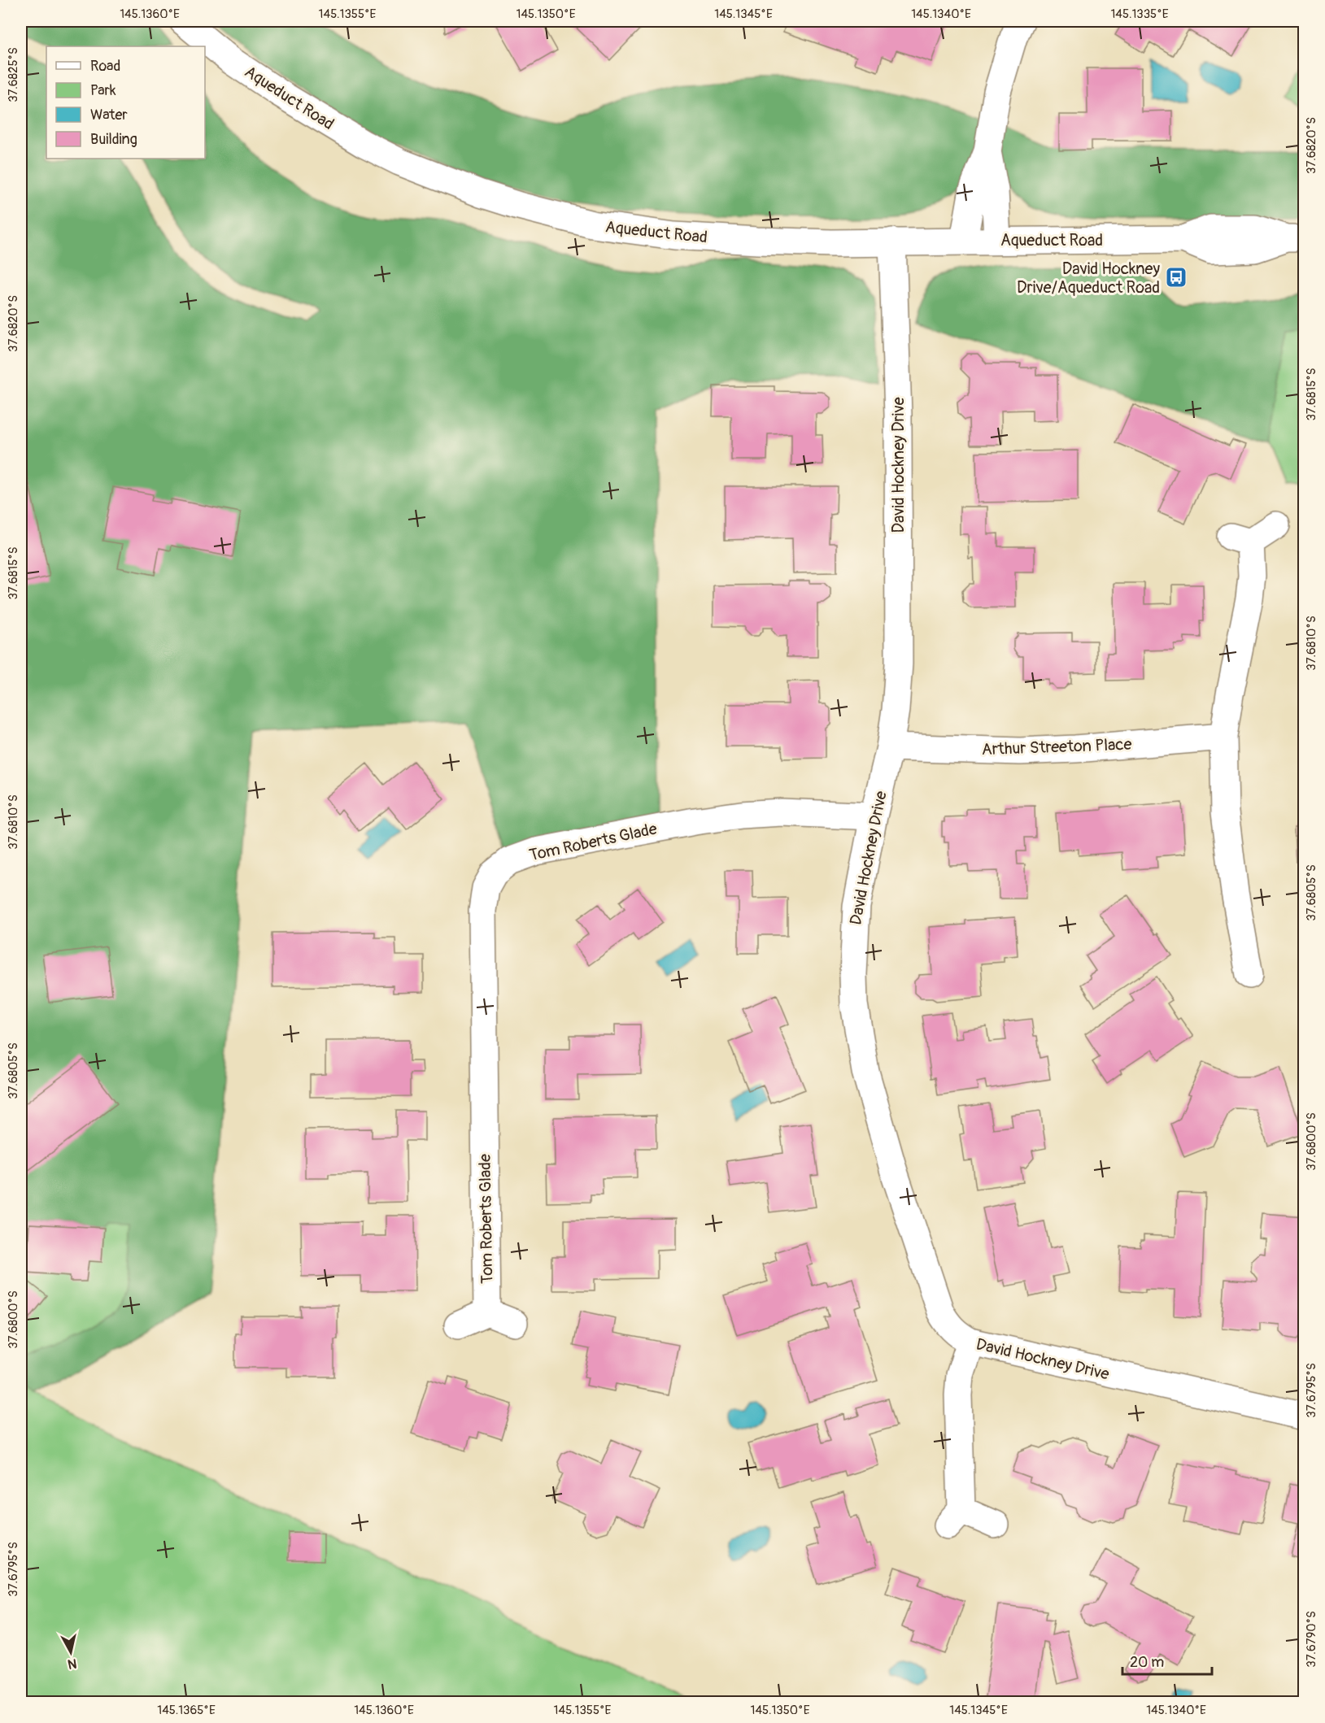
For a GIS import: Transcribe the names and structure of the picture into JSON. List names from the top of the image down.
{
  "streets": {
    "street": [
      "Aqueduct Road",
      "David Hockney Drive",
      "Arthur Streeton Place",
      "Tom Roberts Glade"
    ]
  },
  "crossings": [
    ["Aqueduct Road", "David Hockney Drive"],
    ["David Hockney Drive", "Arthur Streeton Place"],
    ["David Hockney Drive", "Tom Roberts Glade"]
  ],
  "places": {
    "bus stop": ["David Hockney Drive/Aqueduct Road"]
  },
  "legend": [
    "Road",
    "Park",
    "Water",
    "Building"
  ],
  "scale_bar": "20 m",
  "north": "bottom",
  "coordinates": [
    "145.1360°E",
    "145.1355°E",
    "145.1350°E",
    "145.1345°E",
    "145.1340°E",
    "145.1335°E",
    "37.6825°S",
    "37.6820°S",
    "37.6815°S",
    "37.6810°S",
    "37.6805°S",
    "37.6800°S",
    "37.6795°S",
    "37.6790°S",
    "145.1365°E"
  ]
}
